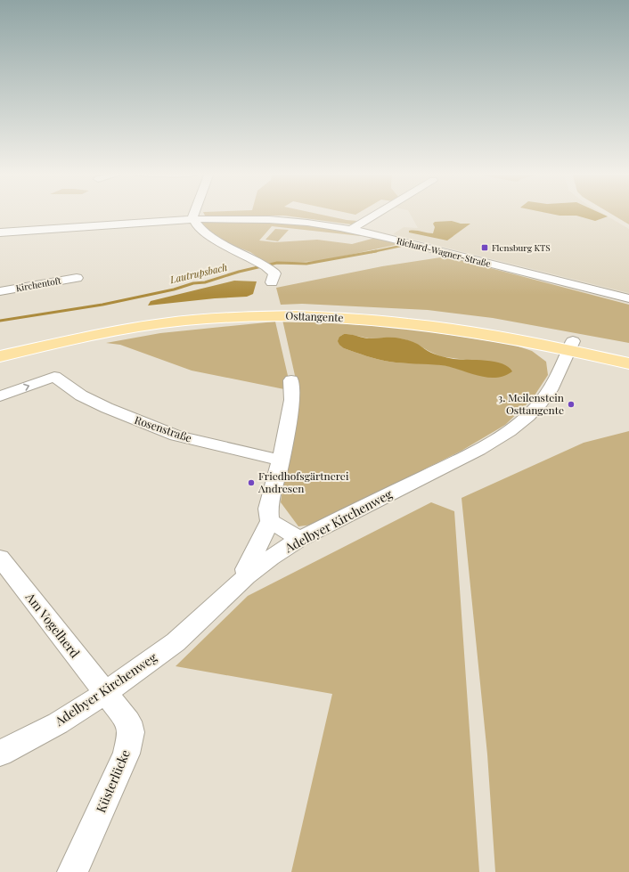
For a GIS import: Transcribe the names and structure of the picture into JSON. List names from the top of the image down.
{
  "streets": {
    "main road": ["Osttangente"],
    "street": [
      "Richard-Wagner-Straße",
      "Kirchentoft",
      "Rosenstraße",
      "Adelbyer Kirchenweg",
      "Am Vogelherd",
      "Küsterlücke"
    ]
  },
  "crossings": [
    ["Osttangente", "Adelbyer Kirchenweg"],
    ["Adelbyer Kirchenweg", "Am Vogelherd"],
    ["Adelbyer Kirchenweg", "Küsterlücke"],
    ["Am Vogelherd", "Küsterlücke"]
  ],
  "one_way": ["Rosenstraße"],
  "water": ["Lautrupsbach"],
  "places": {
    "transit": ["Flensburg KTS"],
    "other": ["3. Meilenstein Osttangente", "Friedhofsgärtnerei Andresen"]
  }
}
